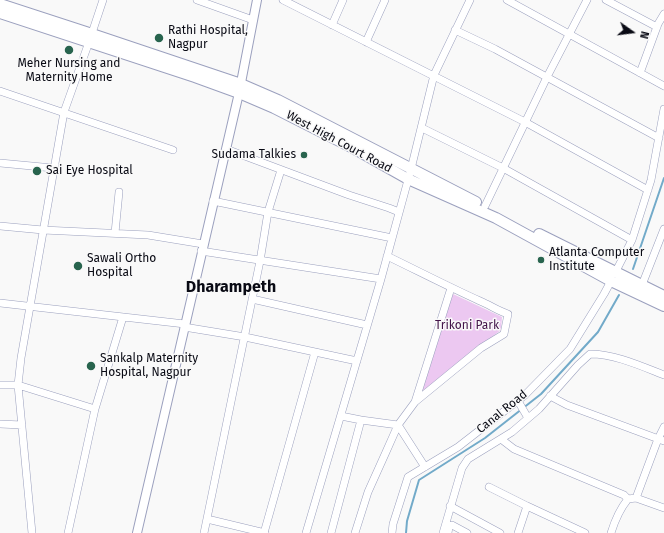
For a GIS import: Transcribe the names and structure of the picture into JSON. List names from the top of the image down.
{
  "streets": {
    "main road": ["West High Court Road"],
    "street": ["Canal Road"]
  },
  "crossings": [
    ["West High Court Road", "Canal Road"]
  ],
  "districts": ["Dharampeth"],
  "parks": ["Trikoni Park"],
  "places": [
    "Rathi Hospital, Nagpur",
    "Meher Nursing and Maternity Home",
    "Sudama Talkies",
    "Sai Eye Hospital",
    "Atlanta Computer Institute",
    "Sawali Ortho Hospital",
    "Sankalp Maternity Hospital, Nagpur"
  ],
  "north": "right"
}
